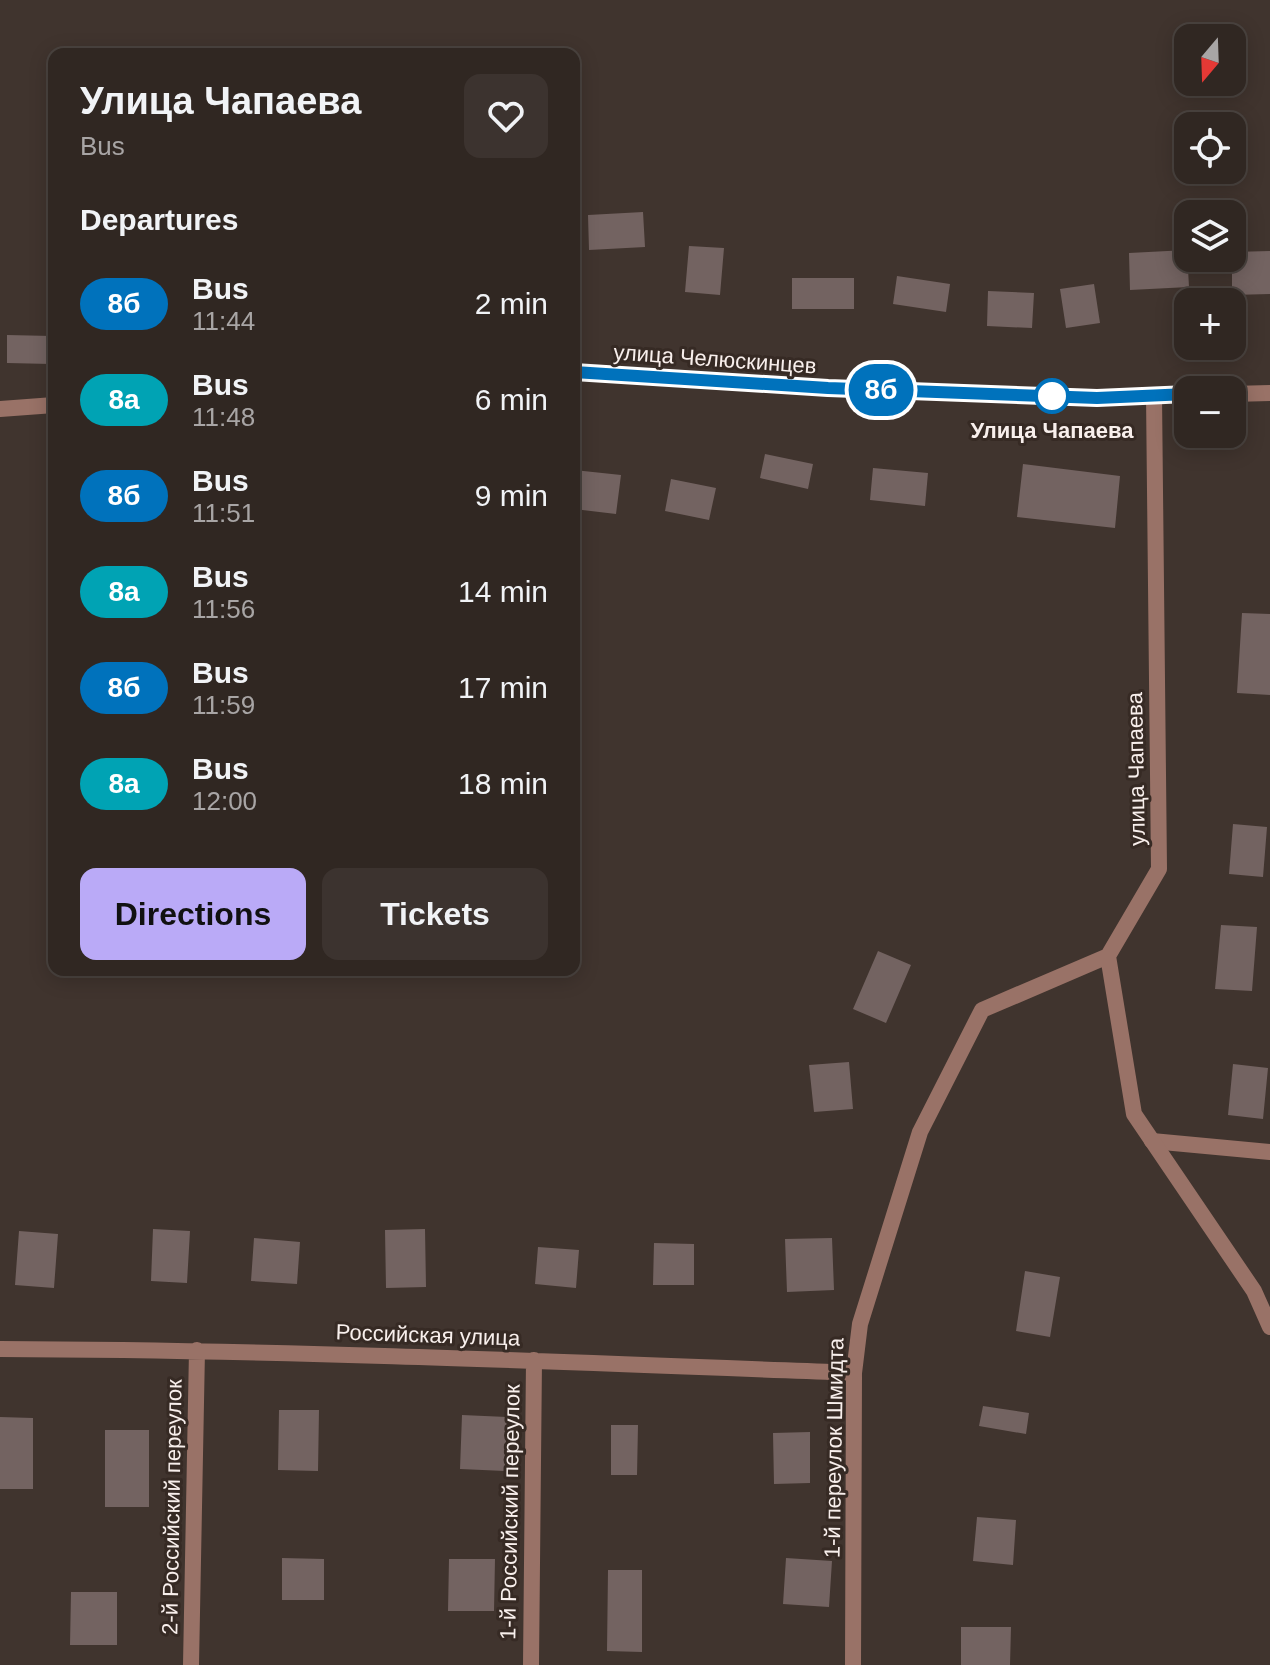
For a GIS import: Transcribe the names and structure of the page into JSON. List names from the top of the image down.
{
  "streets": {
    "street": [
      "улица Челюскинцев",
      "улица Чапаева",
      "Российская улица",
      "1-й переулок Шмидта",
      "2-й Российский переулок",
      "1-й Российский переулок"
    ]
  },
  "crossings": [
    ["улица Челюскинцев", "улица Чапаева"],
    ["улица Чапаева", "1-й переулок Шмидта"],
    ["Российская улица", "1-й переулок Шмидта"],
    ["Российская улица", "2-й Российский переулок"],
    ["Российская улица", "1-й Российский переулок"]
  ],
  "places": ["Улица Чапаева"],
  "lines": ["bus line 8б"],
  "north": "bottom",
  "page": {
    "on_map": "8б",
    "map_buttons": ["+", "−"],
    "heading": [
      ["Улица Чапаева", "Bus"],
      "Departures"
    ],
    "list": [
      {
        "mark": "8б",
        "name": "Bus",
        "note": "11:44",
        "value": "2 min"
      },
      {
        "mark": "8а",
        "name": "Bus",
        "note": "11:48",
        "value": "6 min"
      },
      {
        "mark": "8б",
        "name": "Bus",
        "note": "11:51",
        "value": "9 min"
      },
      {
        "mark": "8а",
        "name": "Bus",
        "note": "11:56",
        "value": "14 min"
      },
      {
        "mark": "8б",
        "name": "Bus",
        "note": "11:59",
        "value": "17 min"
      },
      {
        "mark": "8а",
        "name": "Bus",
        "note": "12:00",
        "value": "18 min"
      }
    ],
    "buttons": ["Directions", "Tickets"]
  }
}
